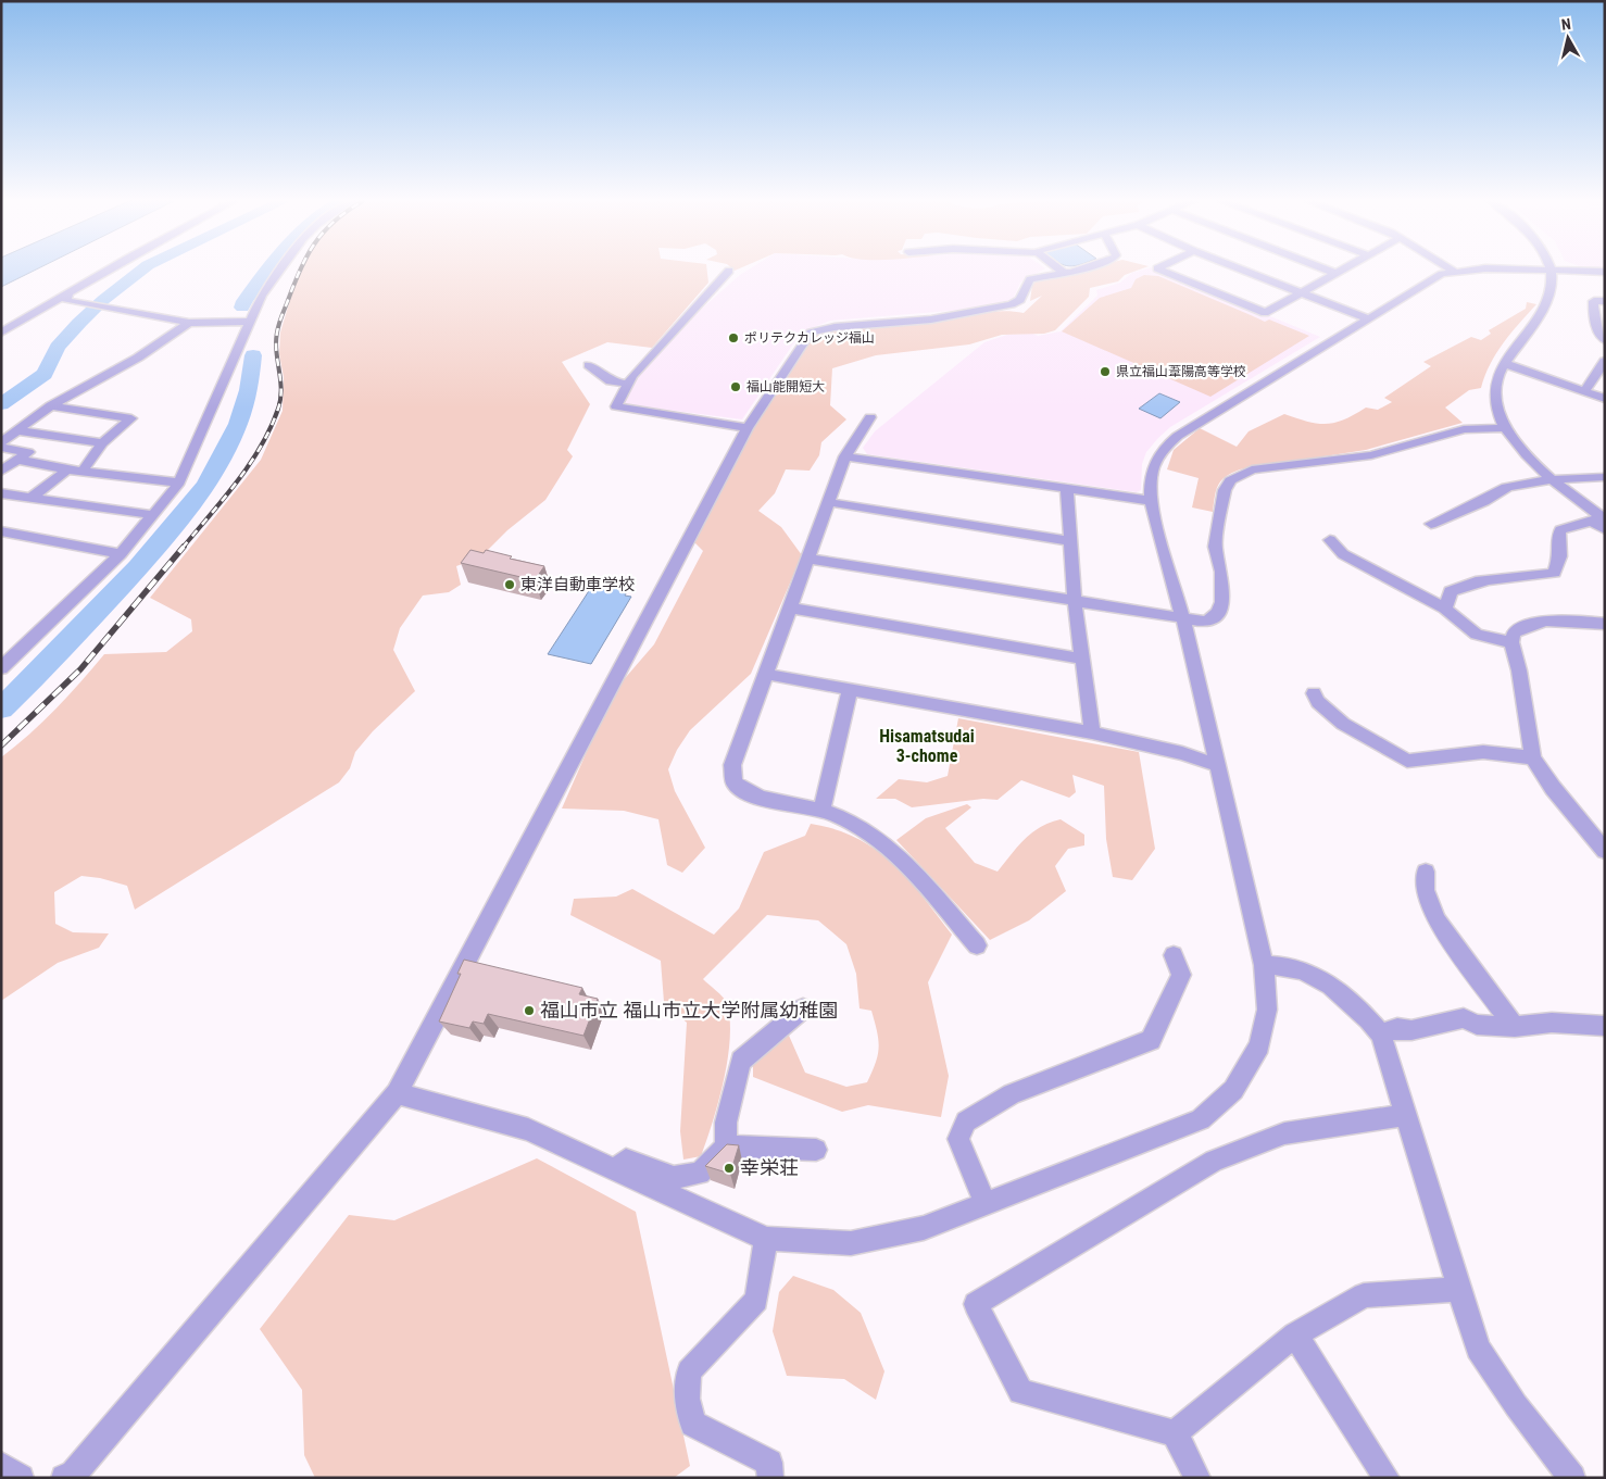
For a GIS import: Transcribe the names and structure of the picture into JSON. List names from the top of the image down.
{
  "districts": ["Hisamatsudai 3-chome"],
  "places": [
    "ポリテクカレッジ福山",
    "県立福山葦陽高等学校",
    "福山能開短大",
    "東洋自動車学校",
    "福山市立 福山市立大学附属幼稚園",
    "幸栄荘"
  ],
  "north": "top"
}
